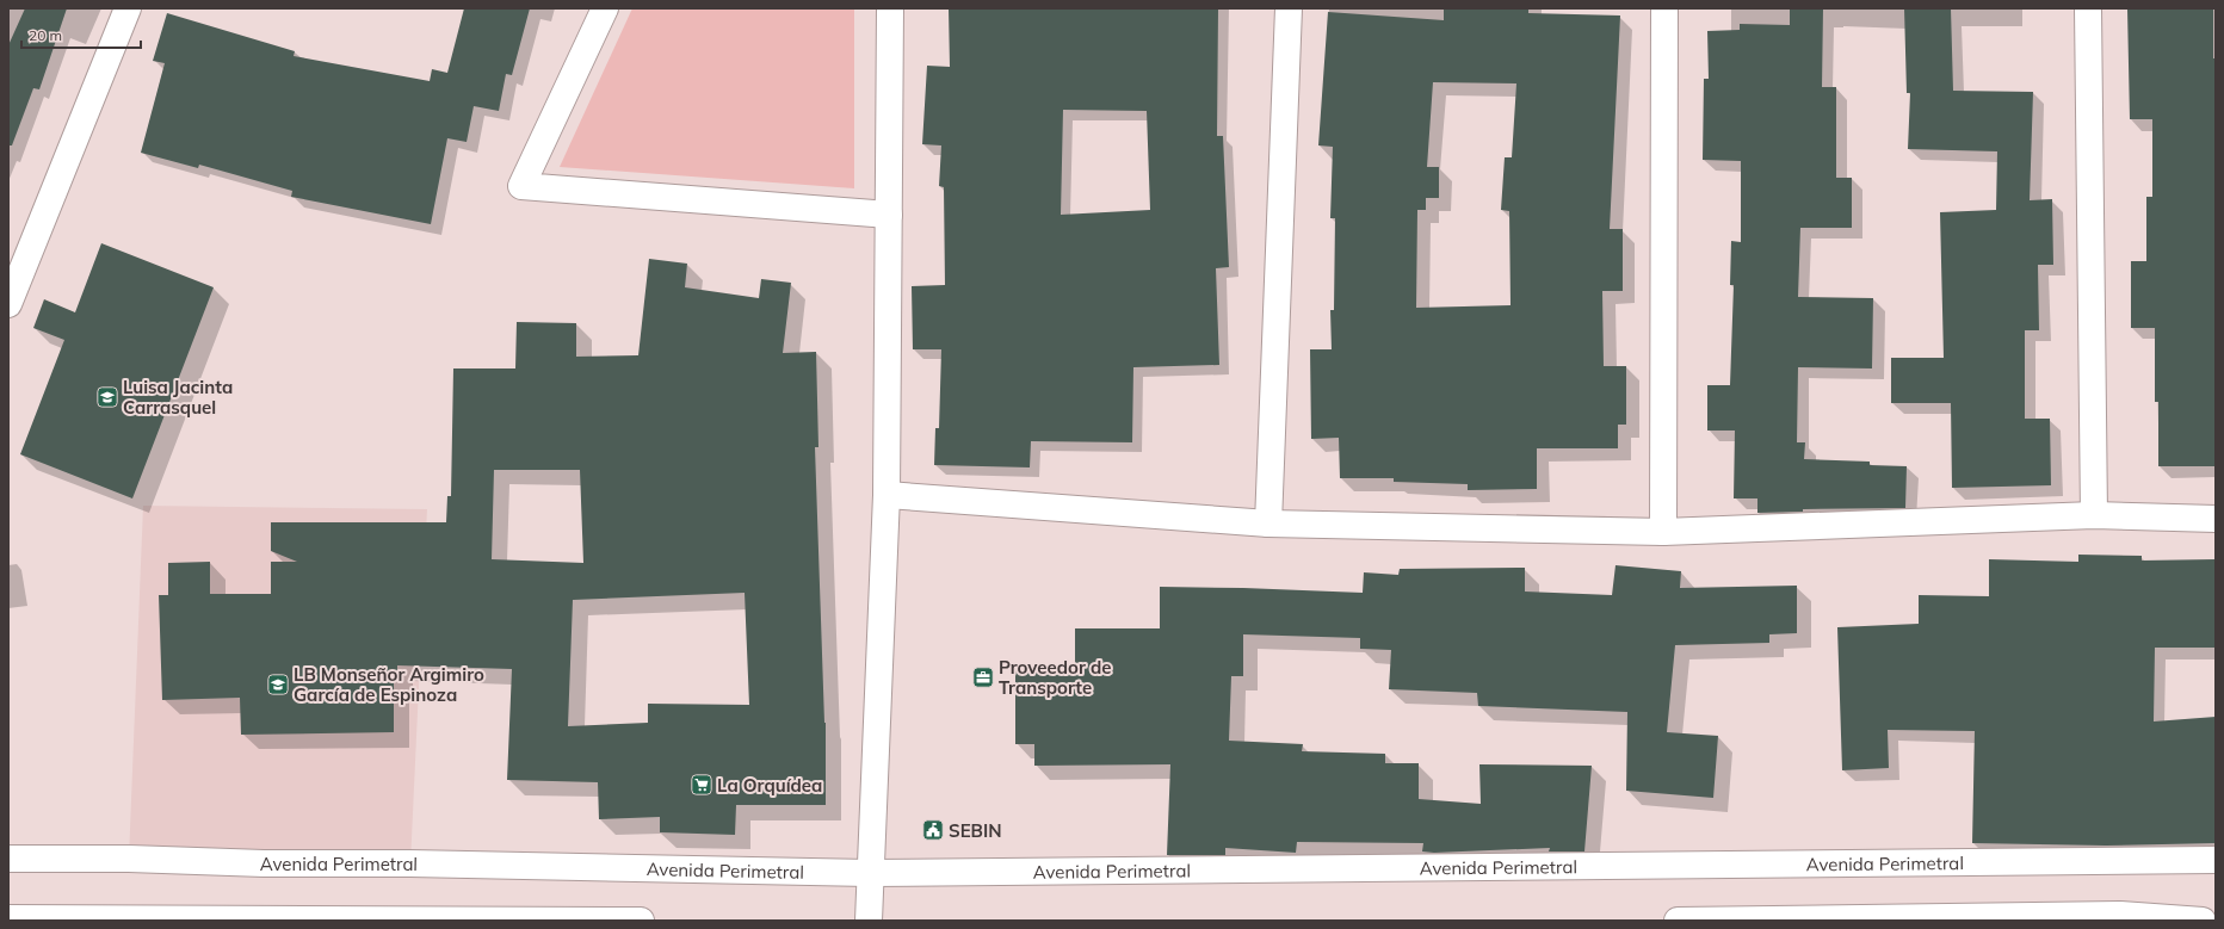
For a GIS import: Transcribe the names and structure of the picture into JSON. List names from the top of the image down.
{
  "streets": {
    "street": ["Avenida Perimetral"]
  },
  "places": {
    "school or university": ["Luisa Jacinta Carrasquel", "LB Monseñor Argimiro García de Espinoza"],
    "office": ["Proveedor de Transporte"],
    "supermarket": ["La Orquídea"],
    "public building": ["SEBIN"]
  },
  "scale_bar": "20 m"
}
